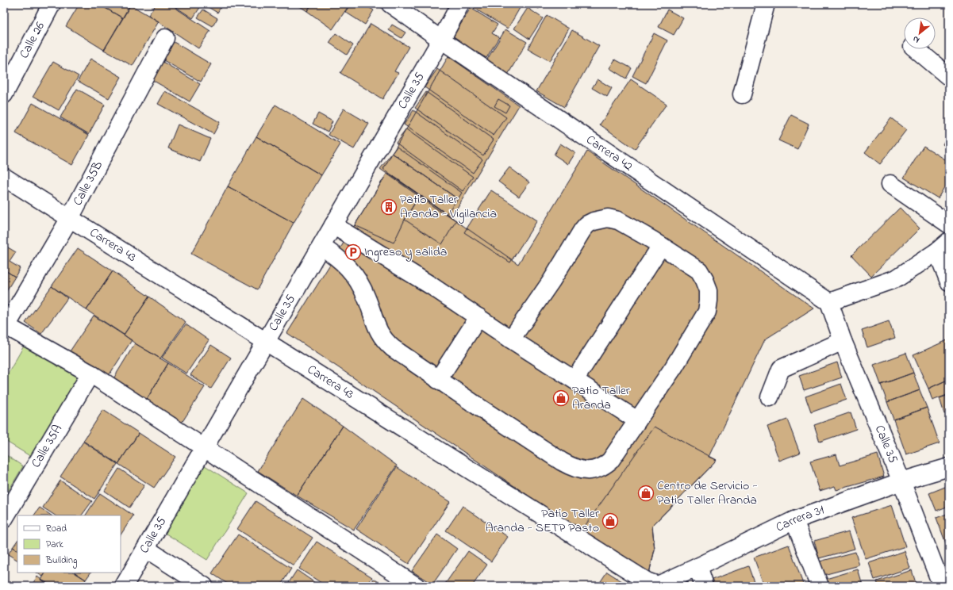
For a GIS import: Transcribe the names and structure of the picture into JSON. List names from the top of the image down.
{
  "streets": {
    "street": [
      "Calle 26",
      "Calle 35",
      "Carrera 42",
      "Calle 35B",
      "Carrera 43",
      "Calle 35A",
      "Carrera 31"
    ]
  },
  "crossings": [
    ["Calle 35", "Carrera 42"],
    ["Calle 35", "Carrera 43"],
    ["Calle 35", "Carrera 31"],
    ["Calle 35B", "Carrera 43"],
    ["Carrera 43", "Carrera 31"]
  ],
  "places": {
    "building": ["Patio Taller Aranda - Vigilancia"],
    "parking": ["Ingreso y salida"],
    "shop": ["Patio Taller Aranda", "Centro de Servicio - Patio Taller Aranda", "Patio Taller Aranda - SETP Pasto"]
  },
  "legend": ["Road", "Park", "Building"],
  "north": "bottom left"
}
